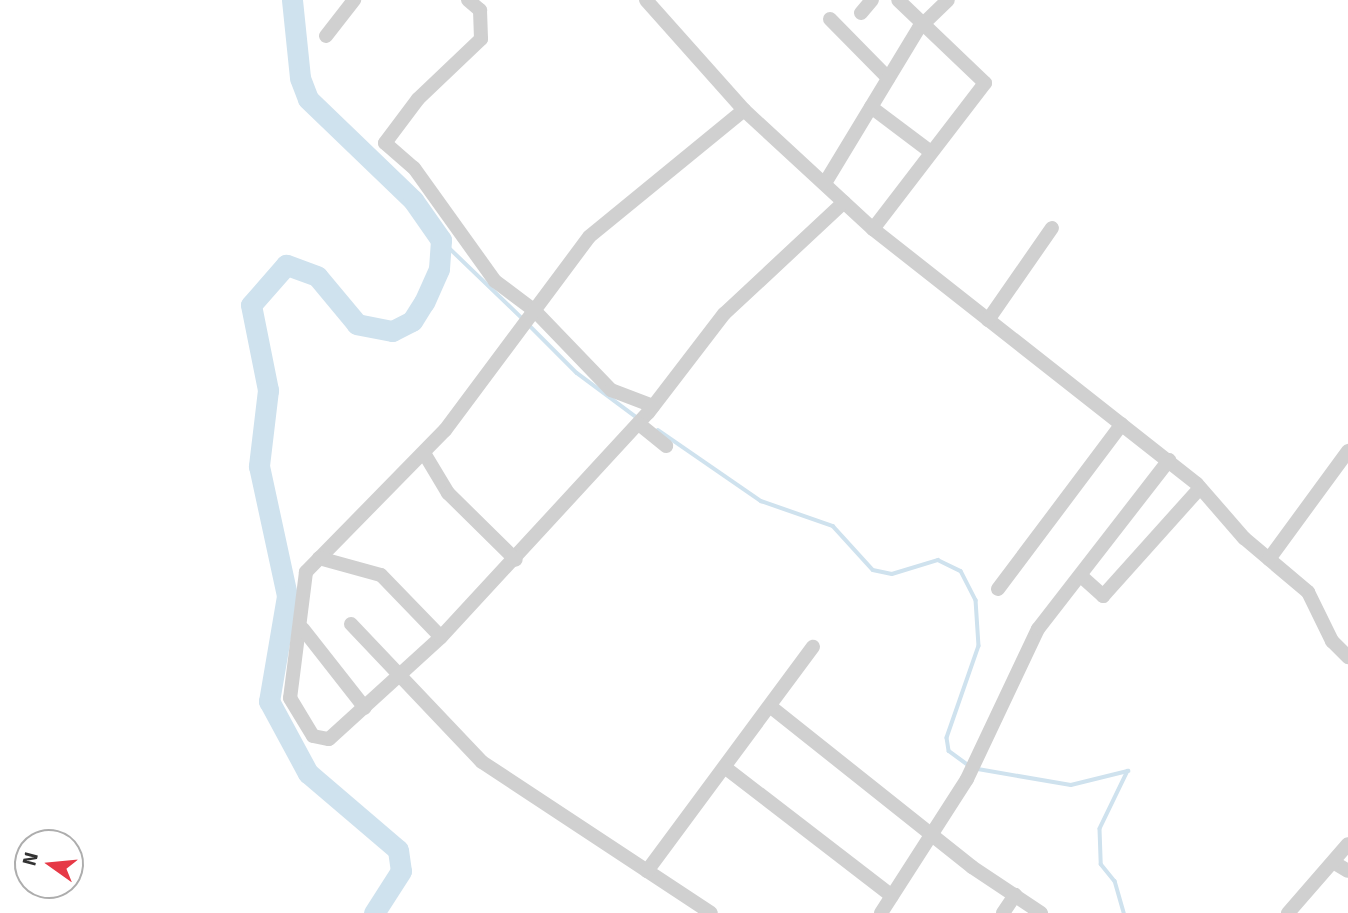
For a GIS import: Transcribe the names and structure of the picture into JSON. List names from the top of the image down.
{
  "north": "left"
}
